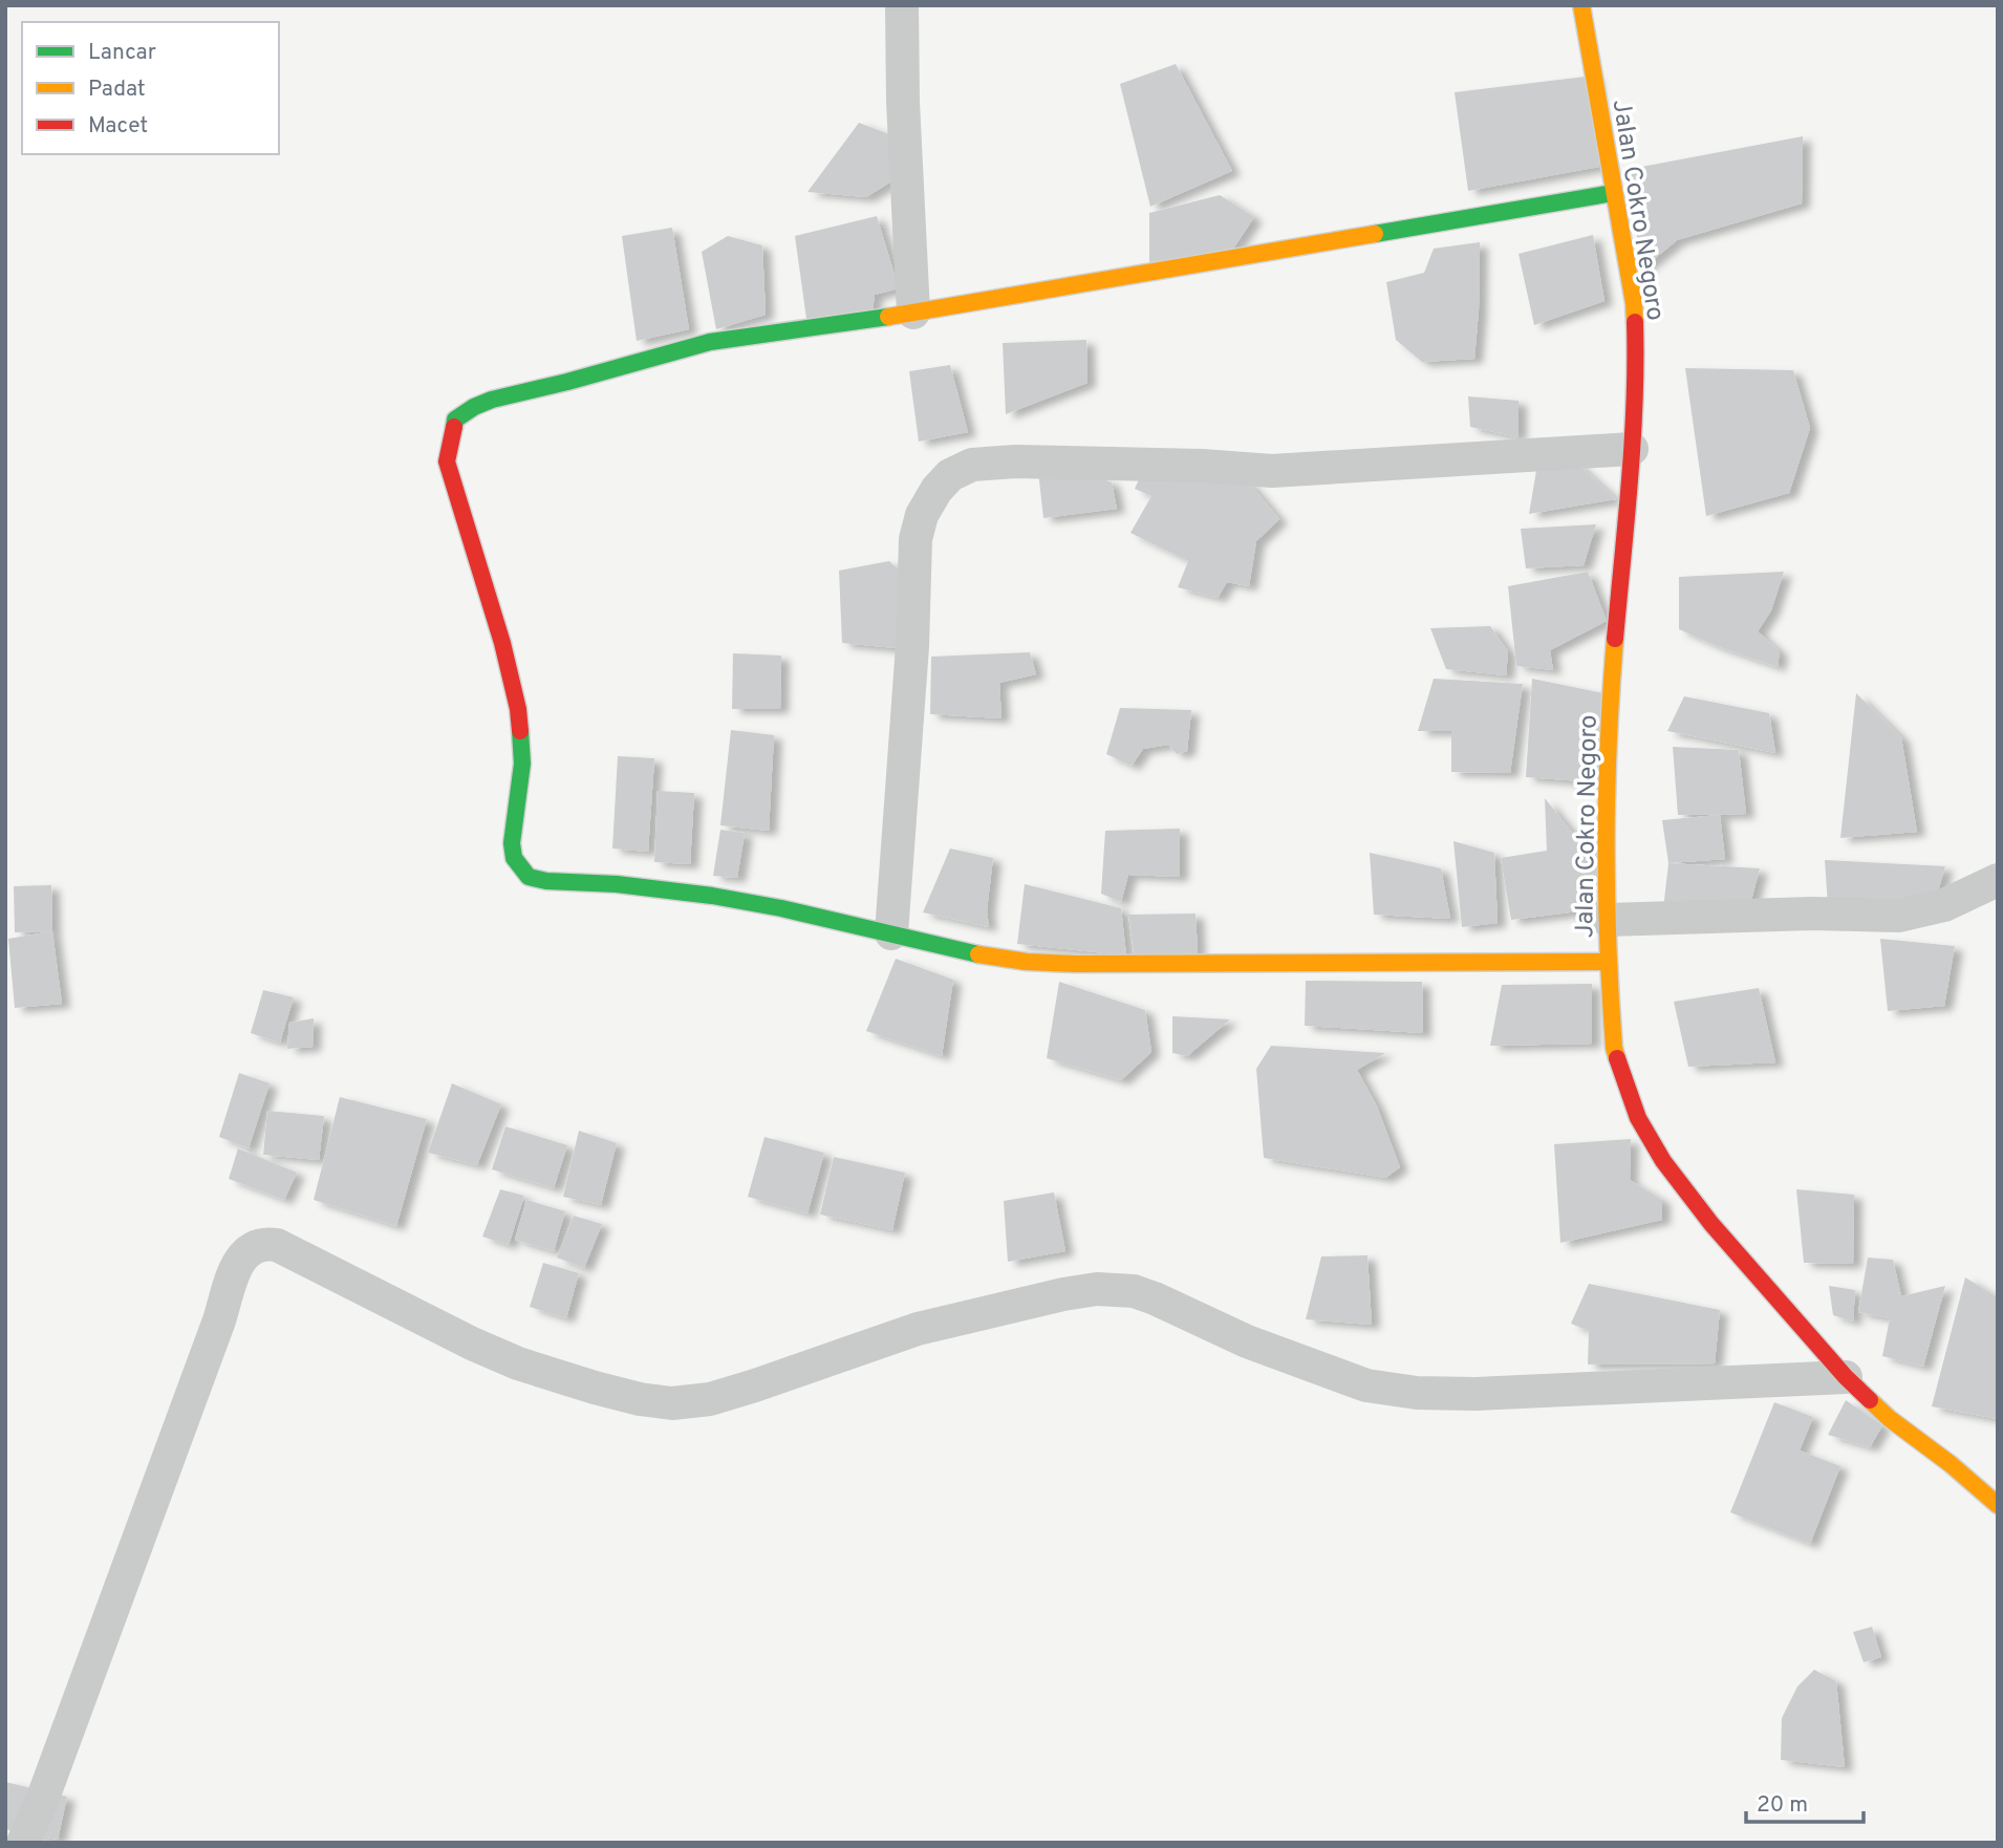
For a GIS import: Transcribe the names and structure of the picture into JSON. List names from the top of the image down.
{
  "streets": {
    "street": ["Jalan Cokro Negoro"]
  },
  "legend": ["Lancar", "Padat", "Macet"],
  "scale_bar": "20 m"
}
